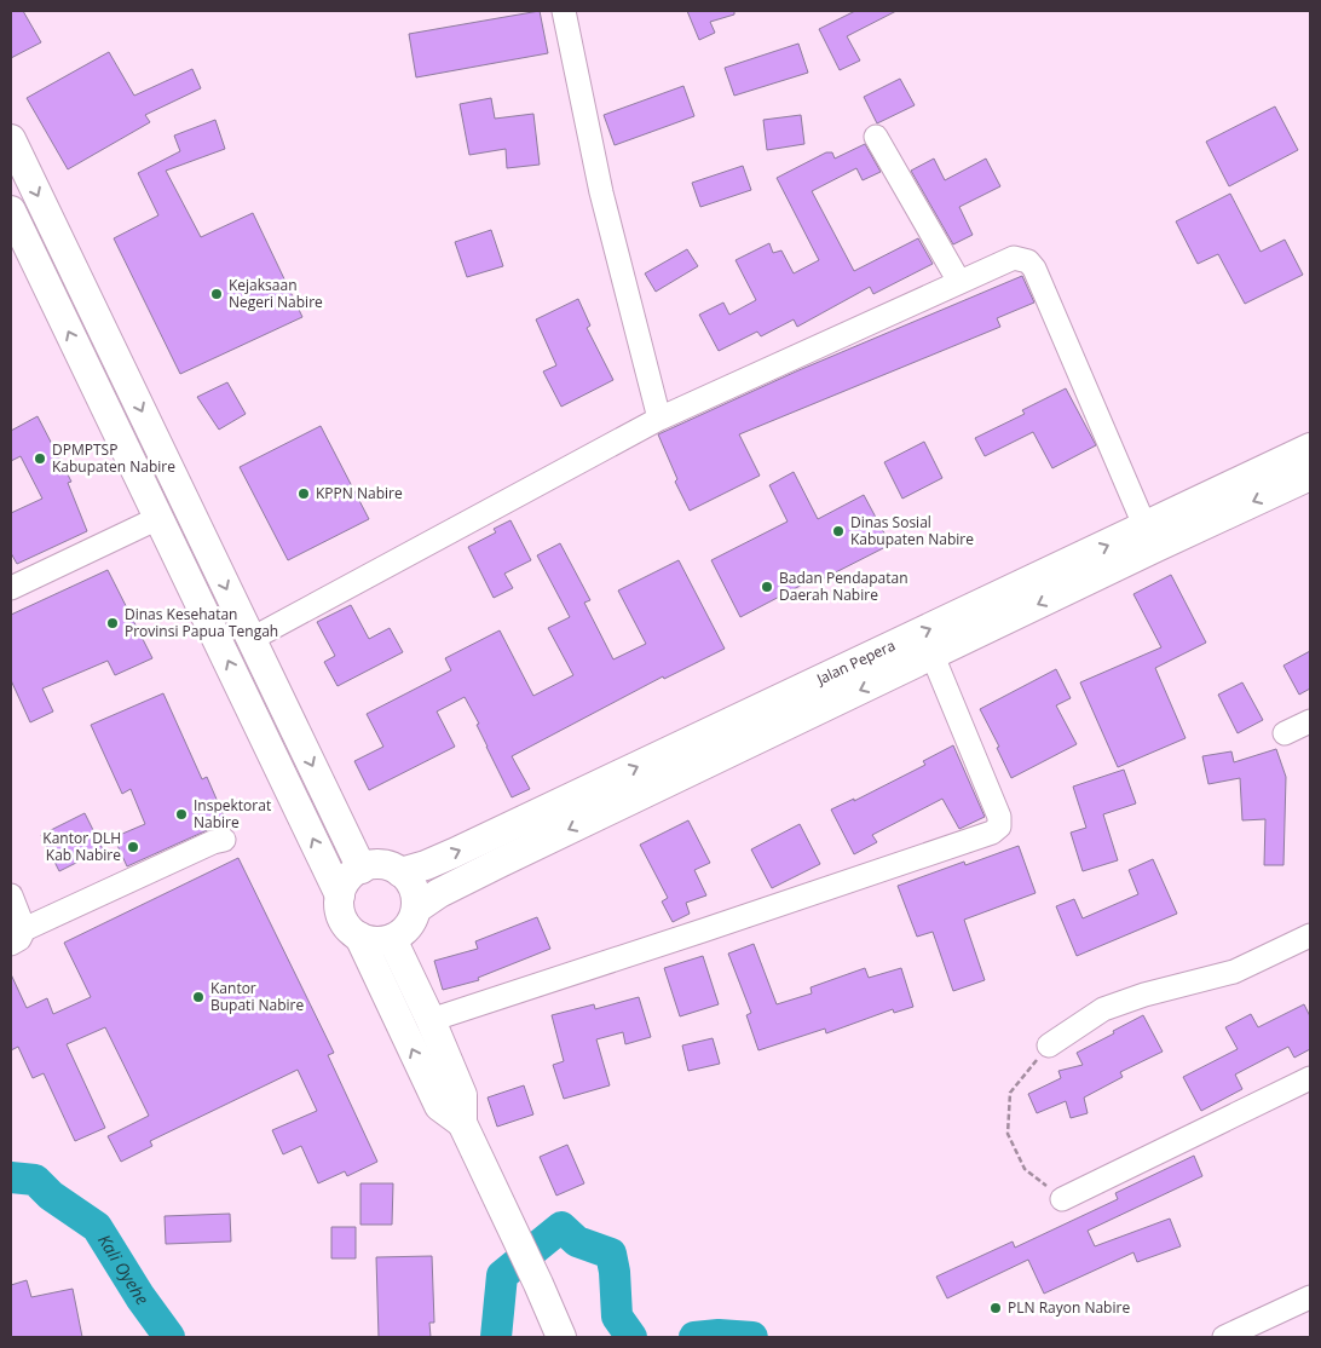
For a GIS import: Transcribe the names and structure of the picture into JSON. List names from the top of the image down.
{
  "streets": {
    "main road": ["Jalan Pepera"]
  },
  "water": ["Kali Oyehe"],
  "places": [
    "Kejaksaan Negeri Nabire",
    "DPMPTSP Kabupaten Nabire",
    "KPPN Nabire",
    "Dinas Sosial Kabupaten Nabire",
    "Badan Pendapatan Daerah Nabire",
    "Dinas Kesehatan Provinsi Papua Tengah",
    "Inspektorat Nabire",
    "Kantor DLH Kab Nabire",
    "Kantor Bupati Nabire",
    "PLN Rayon Nabire"
  ]
}
